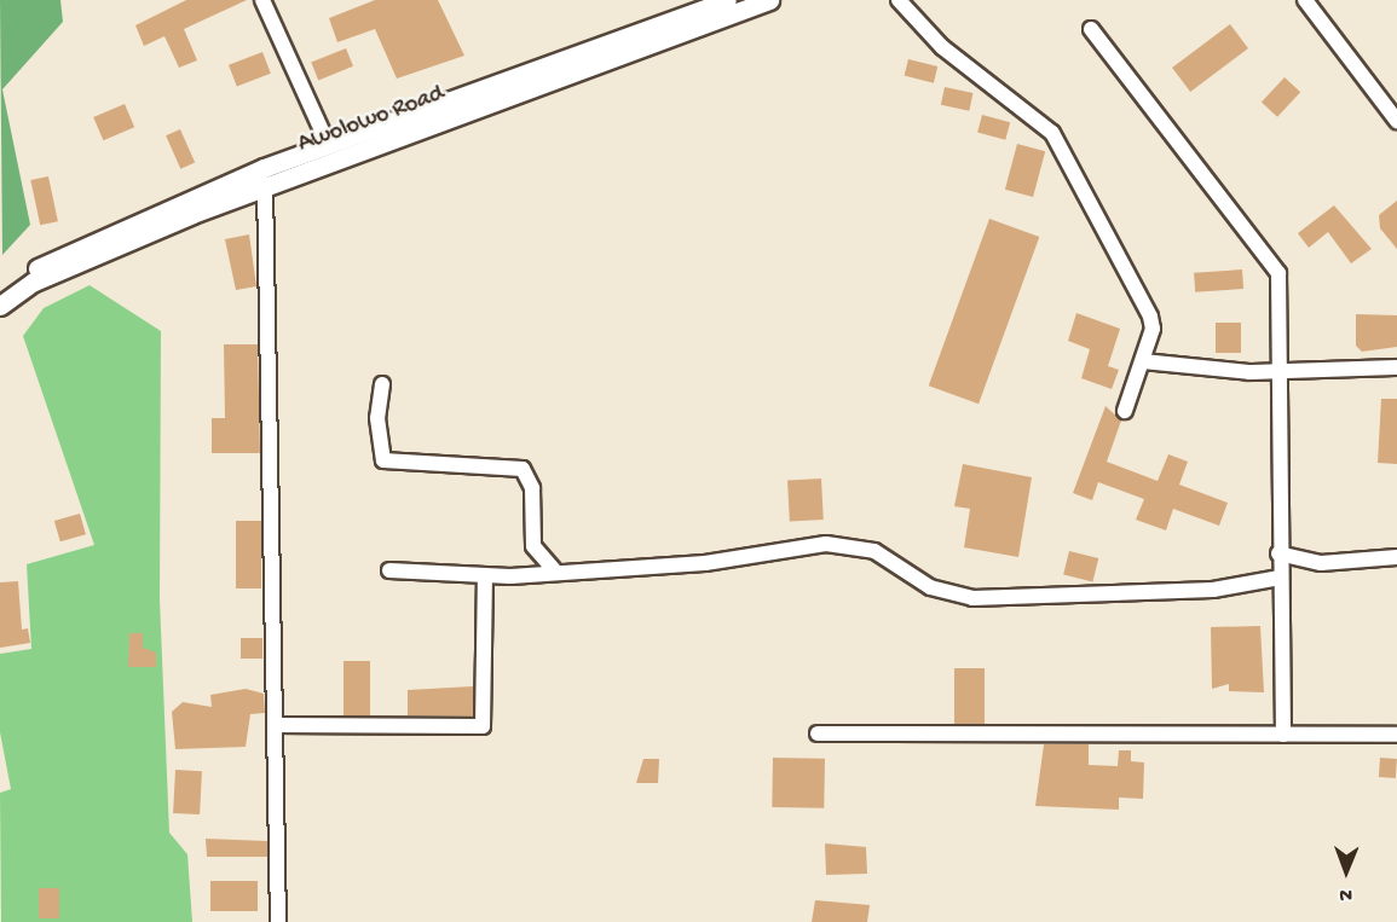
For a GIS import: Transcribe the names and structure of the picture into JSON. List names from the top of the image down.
{
  "streets": {
    "main road": ["Awolowo Road"]
  },
  "north": "bottom"
}
